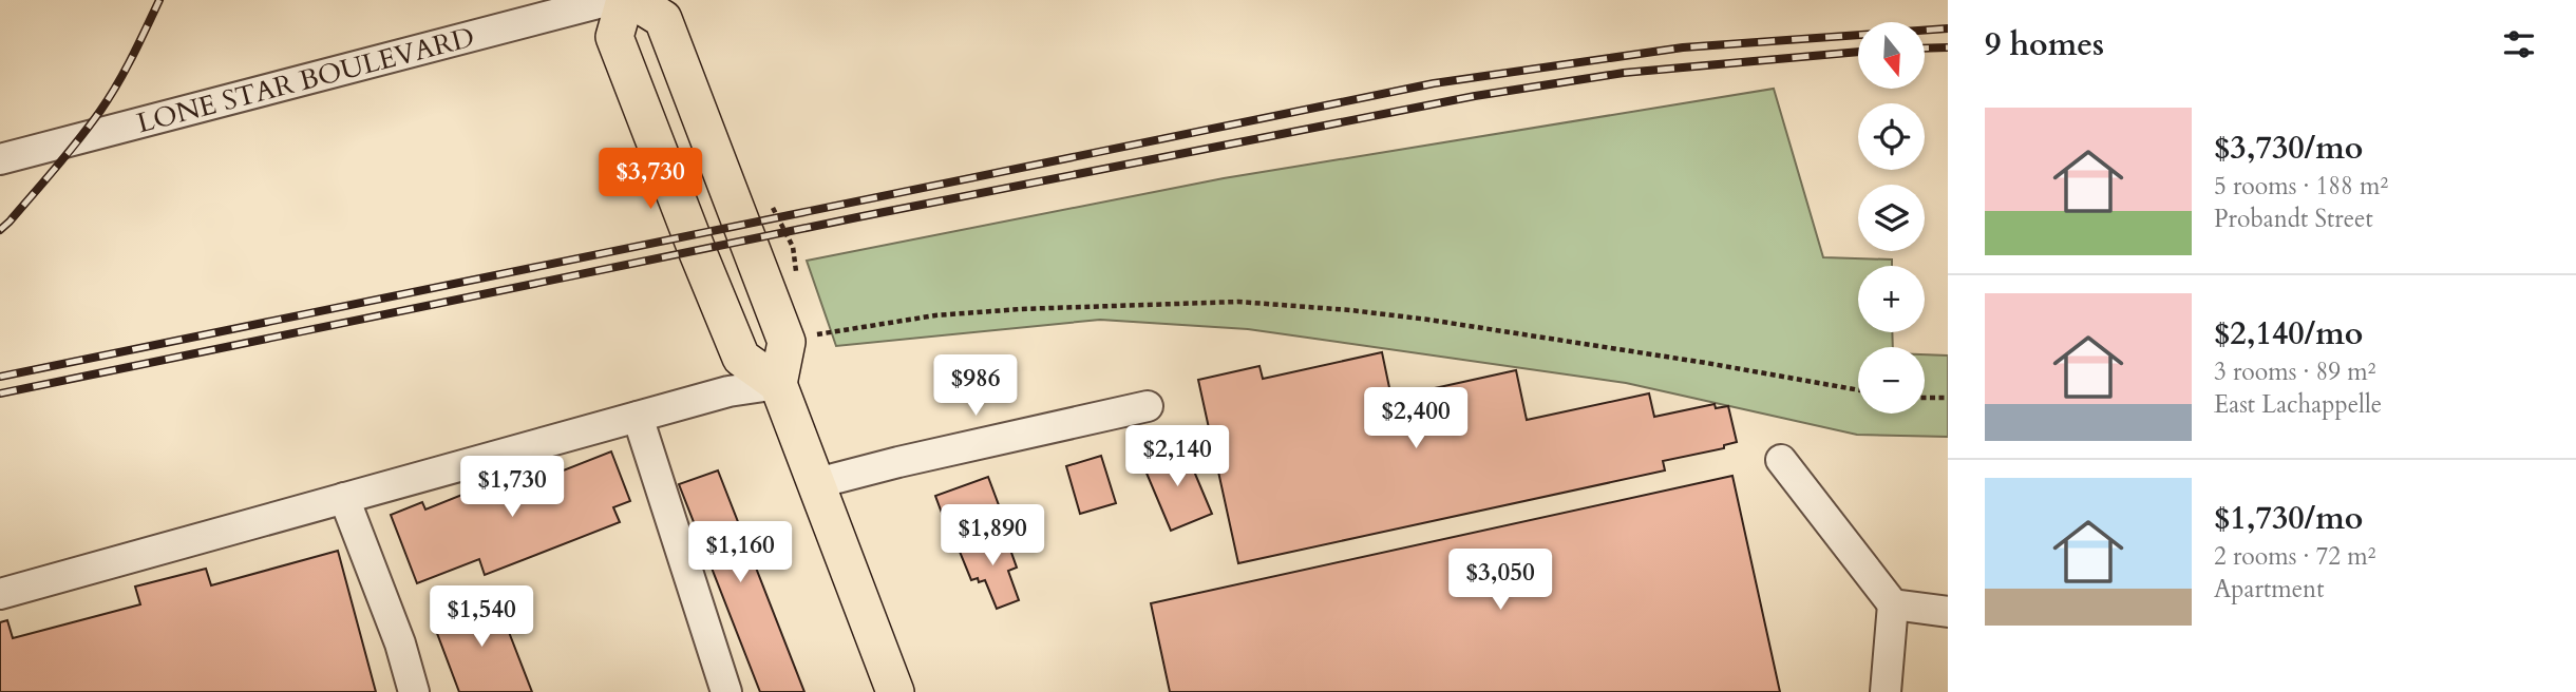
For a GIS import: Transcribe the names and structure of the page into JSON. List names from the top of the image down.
{
  "streets": {
    "street": ["LONE STAR BOULEVARD"]
  },
  "north": "bottom",
  "page": {
    "heading": "9 homes",
    "map_buttons": ["+", "−"],
    "list": [
      {
        "name": "$3,730/mo",
        "note": "5 rooms · 188 m² · Probandt Street"
      },
      {
        "name": "$2,140/mo",
        "note": "3 rooms · 89 m² · East Lachappelle"
      },
      {
        "name": "$1,730/mo",
        "note": "2 rooms · 72 m² · Apartment"
      }
    ],
    "price": [
      "$3,730",
      "$986",
      "$2,400",
      "$2,140",
      "$1,730",
      "$1,890",
      "$1,160",
      "$3,050",
      "$1,540"
    ]
  }
}
